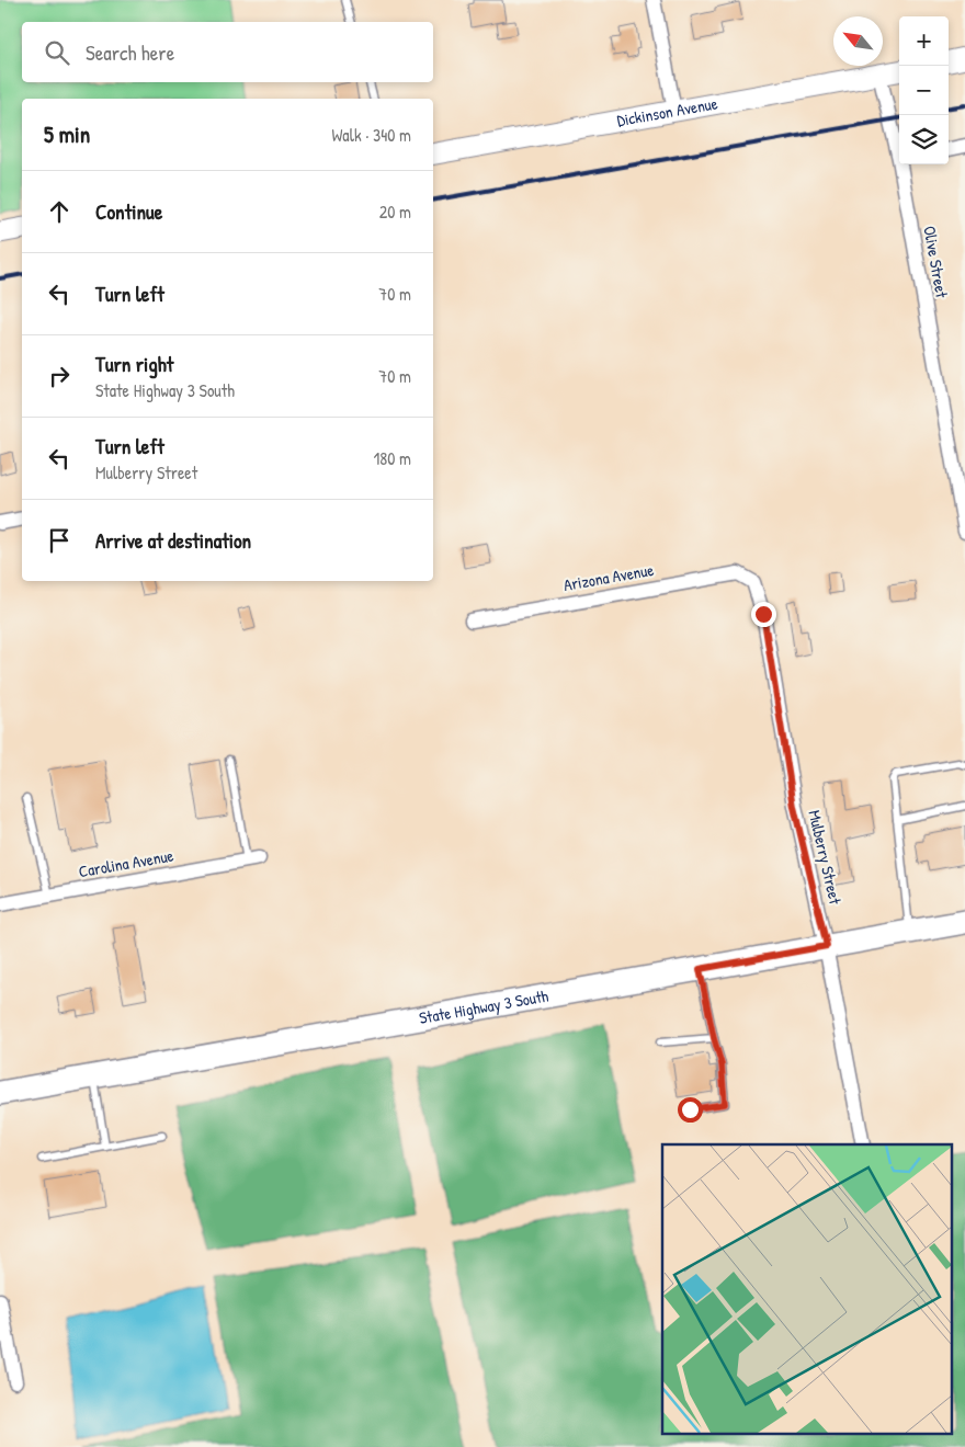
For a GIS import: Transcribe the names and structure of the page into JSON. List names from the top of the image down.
{
  "streets": {
    "main road": ["State Highway 3 South"],
    "street": [
      "Dickinson Avenue",
      "Olive Street",
      "Arizona Avenue",
      "Mulberry Street",
      "Carolina Avenue"
    ]
  },
  "crossings": [
    ["Dickinson Avenue", "Olive Street"],
    ["Arizona Avenue", "Mulberry Street"],
    ["Mulberry Street", "State Highway 3 South"]
  ],
  "north": "top left",
  "page": {
    "map_buttons": ["+", "−"],
    "search": "Search here",
    "heading": ["5 min", "Walk · 340 m"],
    "list": [
      ["Continue", "20 m"],
      ["Turn left", "70 m"],
      ["Turn right", "State Highway 3 South", "70 m"],
      ["Turn left", "Mulberry Street", "180 m"],
      "Arrive at destination"
    ]
  }
}
